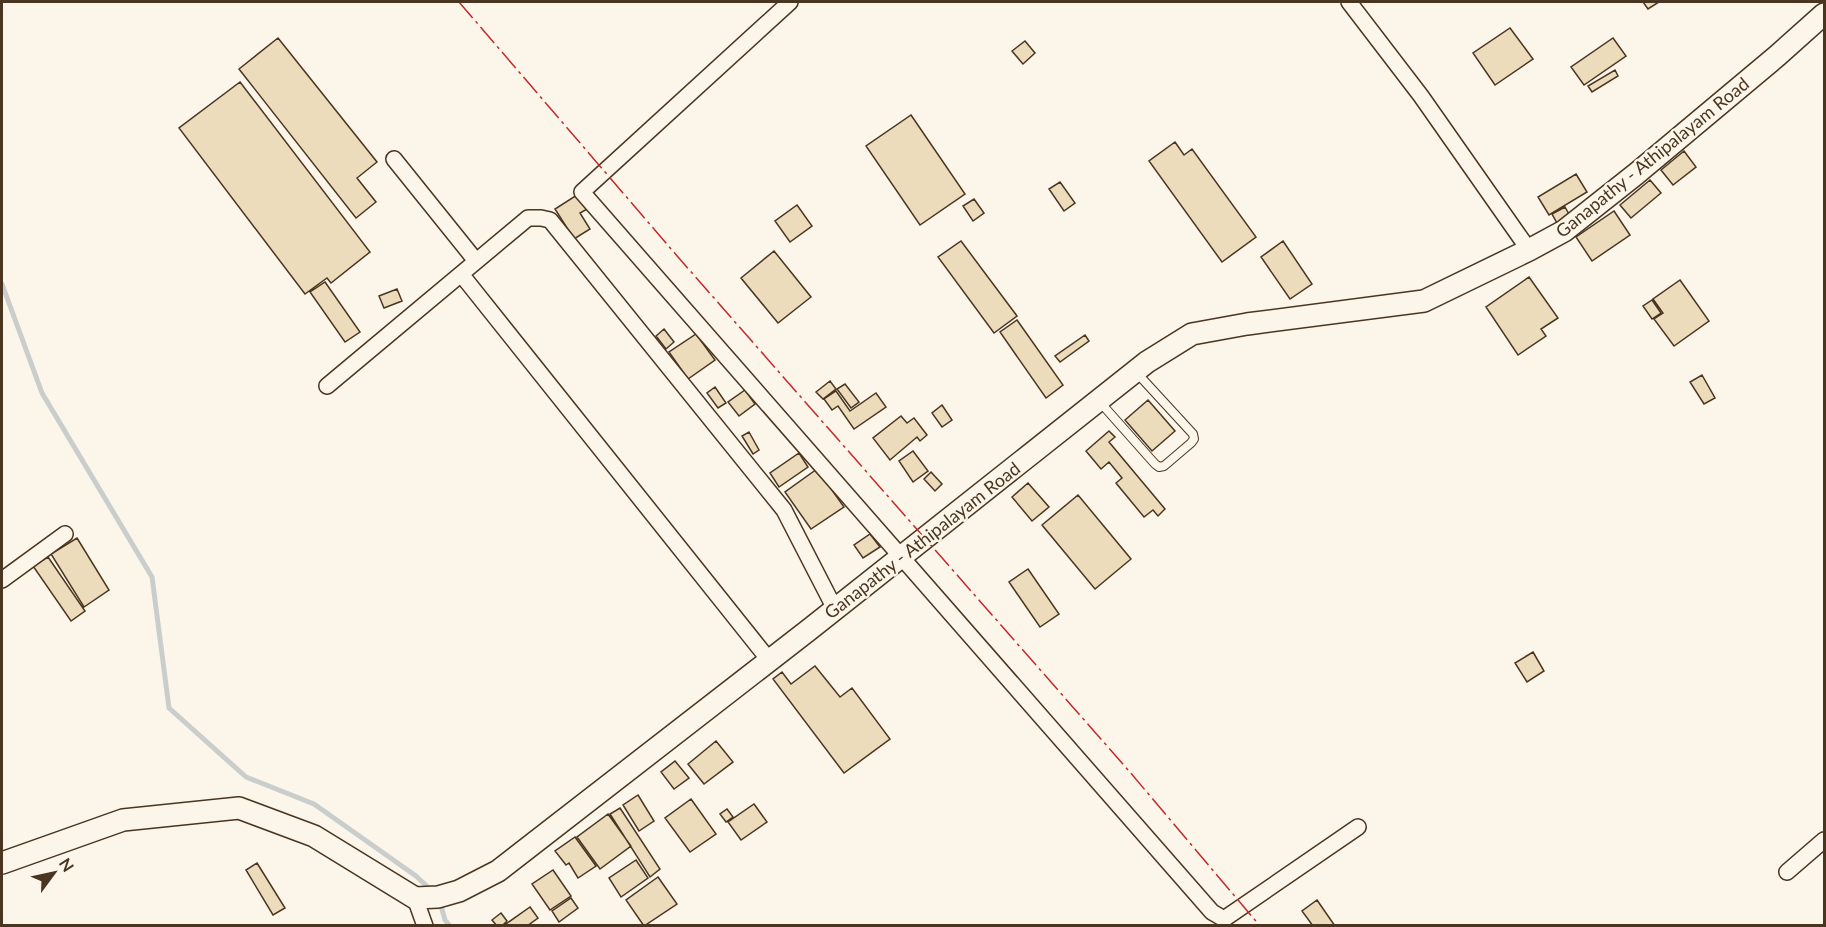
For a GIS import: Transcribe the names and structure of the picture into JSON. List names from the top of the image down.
{
  "streets": {
    "main road": ["Ganapathy - Athipalayam Road"]
  },
  "north": "top right"
}
